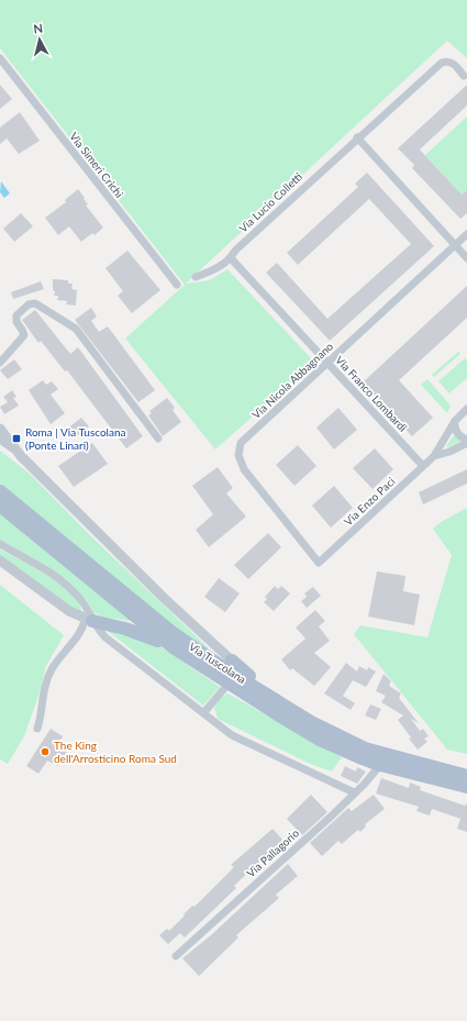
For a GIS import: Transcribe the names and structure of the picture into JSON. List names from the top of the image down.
{
  "streets": {
    "main road": ["Via Tuscolana"],
    "street": [
      "Via Simeri Crichi",
      "Via Lucio Colletti",
      "Via Nicola Abbagnano",
      "Via Franco Lombardi",
      "Via Enzo Paci",
      "Via Pallagorio"
    ]
  },
  "crossings": [
    ["Via Lucio Colletti", "Via Franco Lombardi"],
    ["Via Nicola Abbagnano", "Via Franco Lombardi"],
    ["Via Nicola Abbagnano", "Via Enzo Paci"],
    ["Via Franco Lombardi", "Via Enzo Paci"],
    ["Via Tuscolana", "Via Pallagorio"]
  ],
  "places": {
    "transit": ["Roma | Via Tuscolana (Ponte Linari)"],
    "other": ["The King dell'Arrosticino Roma Sud"]
  },
  "north": "top"
}
